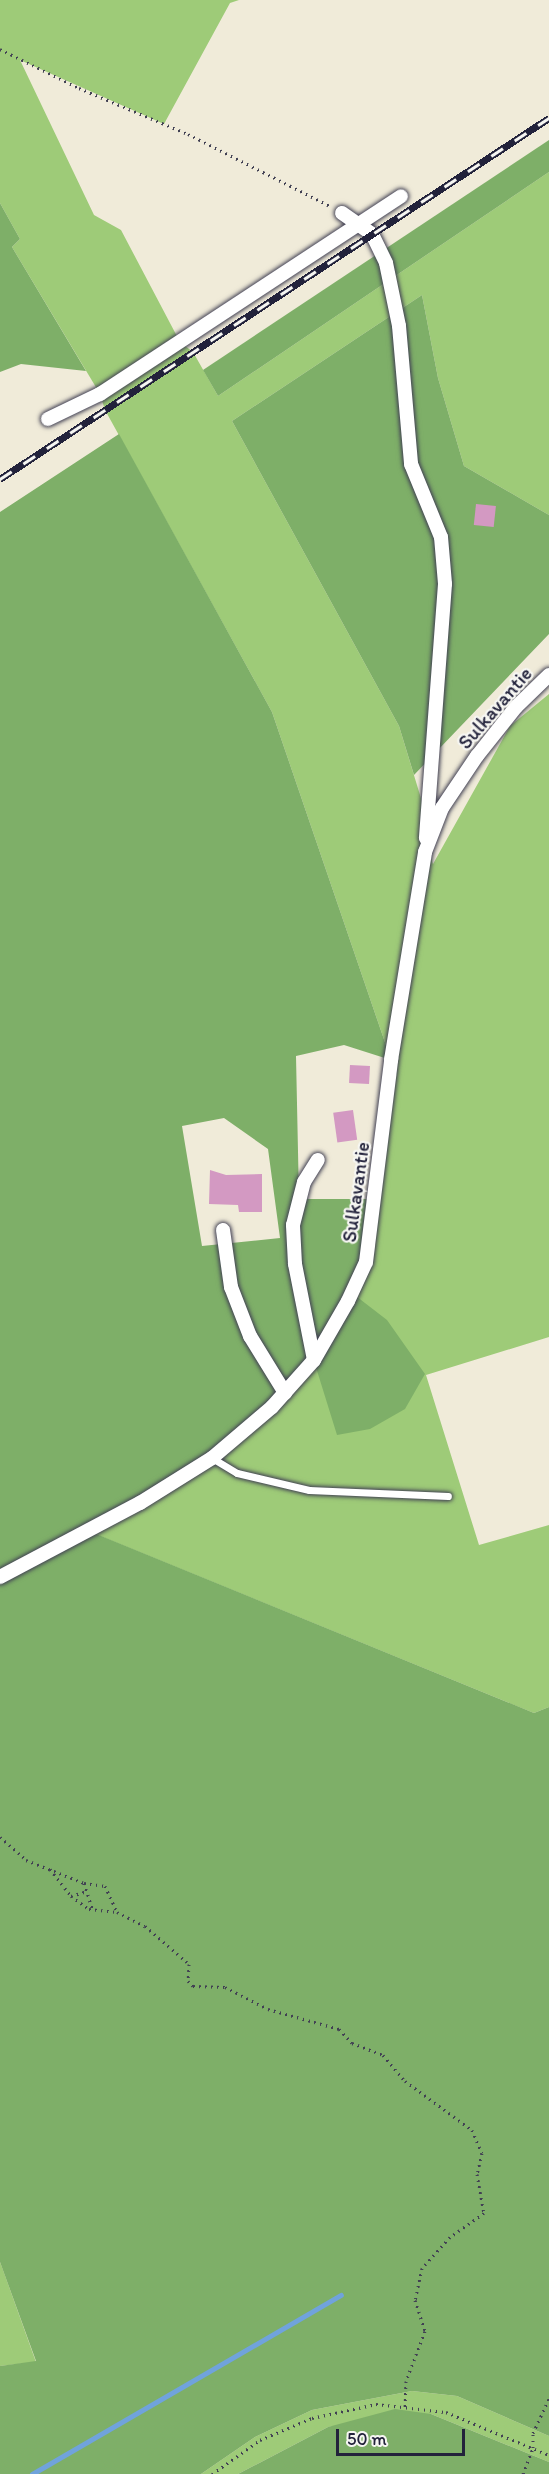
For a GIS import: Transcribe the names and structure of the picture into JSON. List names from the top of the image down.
{
  "streets": {
    "street": ["Sulkavantie"]
  },
  "scale_bar": "50 m"
}
